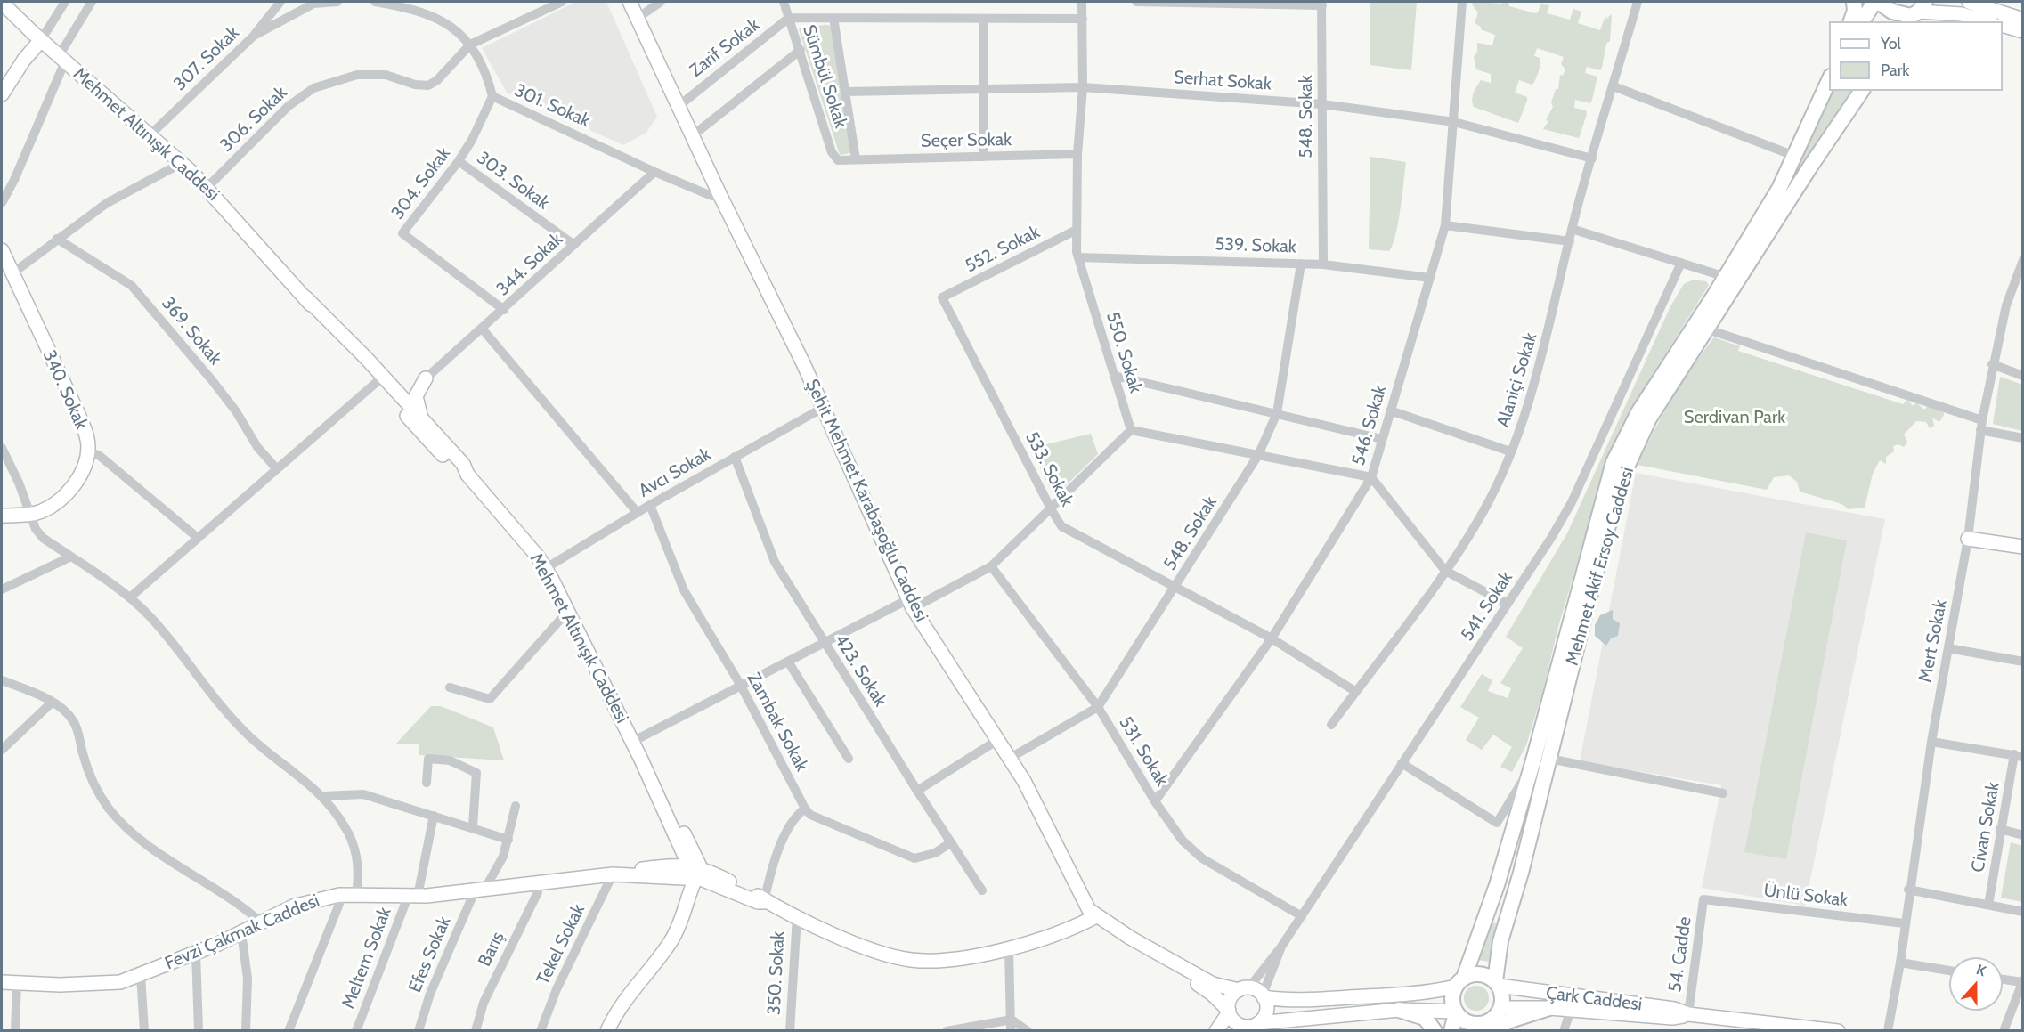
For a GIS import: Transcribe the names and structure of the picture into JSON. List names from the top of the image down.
{
  "streets": {
    "main road": [
      "Mehmet Altınışık Caddesi",
      "340. Sokak",
      "Şehit Mehmet Karabaşoğlu Caddesi",
      "Mehmet Akif Ersoy Caddesi",
      "Fevzi Çakmak Caddesi",
      "Çark Caddesi"
    ],
    "street": [
      "Zarif Sokak",
      "307. Sokak",
      "Sümbül Sokak",
      "Serhat Sokak",
      "301. Sokak",
      "548. Sokak",
      "306. Sokak",
      "Seçer Sokak",
      "303. Sokak",
      "304. Sokak",
      "539. Sokak",
      "552. Sokak",
      "344. Sokak",
      "369. Sokak",
      "550. Sokak",
      "Alaniçi Sokak",
      "546. Sokak",
      "533. Sokak",
      "Avcı Sokak",
      "541. Sokak",
      "Mert Sokak",
      "423. Sokak",
      "Zambak Sokak",
      "531. Sokak",
      "Civan Sokak",
      "Ünlü Sokak",
      "Tekel Sokak",
      "Barış",
      "Efes Sokak",
      "54. Cadde",
      "Meltem Sokak",
      "350. Sokak"
    ]
  },
  "crossings": [
    ["Zarif Sokak", "Sümbül Sokak"],
    ["Zarif Sokak", "Şehit Mehmet Karabaşoğlu Caddesi"],
    ["307. Sokak", "Mehmet Altınışık Caddesi"],
    ["Sümbül Sokak", "Seçer Sokak"],
    ["Serhat Sokak", "548. Sokak"],
    ["Serhat Sokak", "550. Sokak"],
    ["Serhat Sokak", "Alaniçi Sokak"],
    ["Serhat Sokak", "546. Sokak"],
    ["301. Sokak", "306. Sokak"],
    ["301. Sokak", "304. Sokak"],
    ["301. Sokak", "344. Sokak"],
    ["301. Sokak", "Şehit Mehmet Karabaşoğlu Caddesi"],
    ["548. Sokak", "539. Sokak"],
    ["548. Sokak", "533. Sokak"],
    ["548. Sokak", "Şehit Mehmet Karabaşoğlu Caddesi"],
    ["548. Sokak", "531. Sokak"],
    ["306. Sokak", "Mehmet Altınışık Caddesi"],
    ["Mehmet Altınışık Caddesi", "Avcı Sokak"],
    ["Mehmet Altınışık Caddesi", "Fevzi Çakmak Caddesi"],
    ["Seçer Sokak", "550. Sokak"],
    ["303. Sokak", "304. Sokak"],
    ["303. Sokak", "344. Sokak"],
    ["304. Sokak", "344. Sokak"],
    ["539. Sokak", "550. Sokak"],
    ["539. Sokak", "546. Sokak"],
    ["552. Sokak", "550. Sokak"],
    ["552. Sokak", "533. Sokak"],
    ["Alaniçi Sokak", "533. Sokak"],
    ["546. Sokak", "533. Sokak"],
    ["546. Sokak", "531. Sokak"],
    ["Avcı Sokak", "Şehit Mehmet Karabaşoğlu Caddesi"],
    ["Avcı Sokak", "423. Sokak"],
    ["Avcı Sokak", "Zambak Sokak"],
    ["Şehit Mehmet Karabaşoğlu Caddesi", "Fevzi Çakmak Caddesi"],
    ["Mehmet Akif Ersoy Caddesi", "Çark Caddesi"],
    ["541. Sokak", "531. Sokak"],
    ["Mert Sokak", "Ünlü Sokak"],
    ["Ünlü Sokak", "54. Cadde"],
    ["Fevzi Çakmak Caddesi", "Tekel Sokak"],
    ["Fevzi Çakmak Caddesi", "Barış"],
    ["Fevzi Çakmak Caddesi", "Efes Sokak"],
    ["Fevzi Çakmak Caddesi", "Meltem Sokak"],
    ["Fevzi Çakmak Caddesi", "350. Sokak"],
    ["54. Cadde", "Çark Caddesi"]
  ],
  "parks": ["Serdivan Park"],
  "legend": ["Yol", "Park"],
  "north": "top"
}
